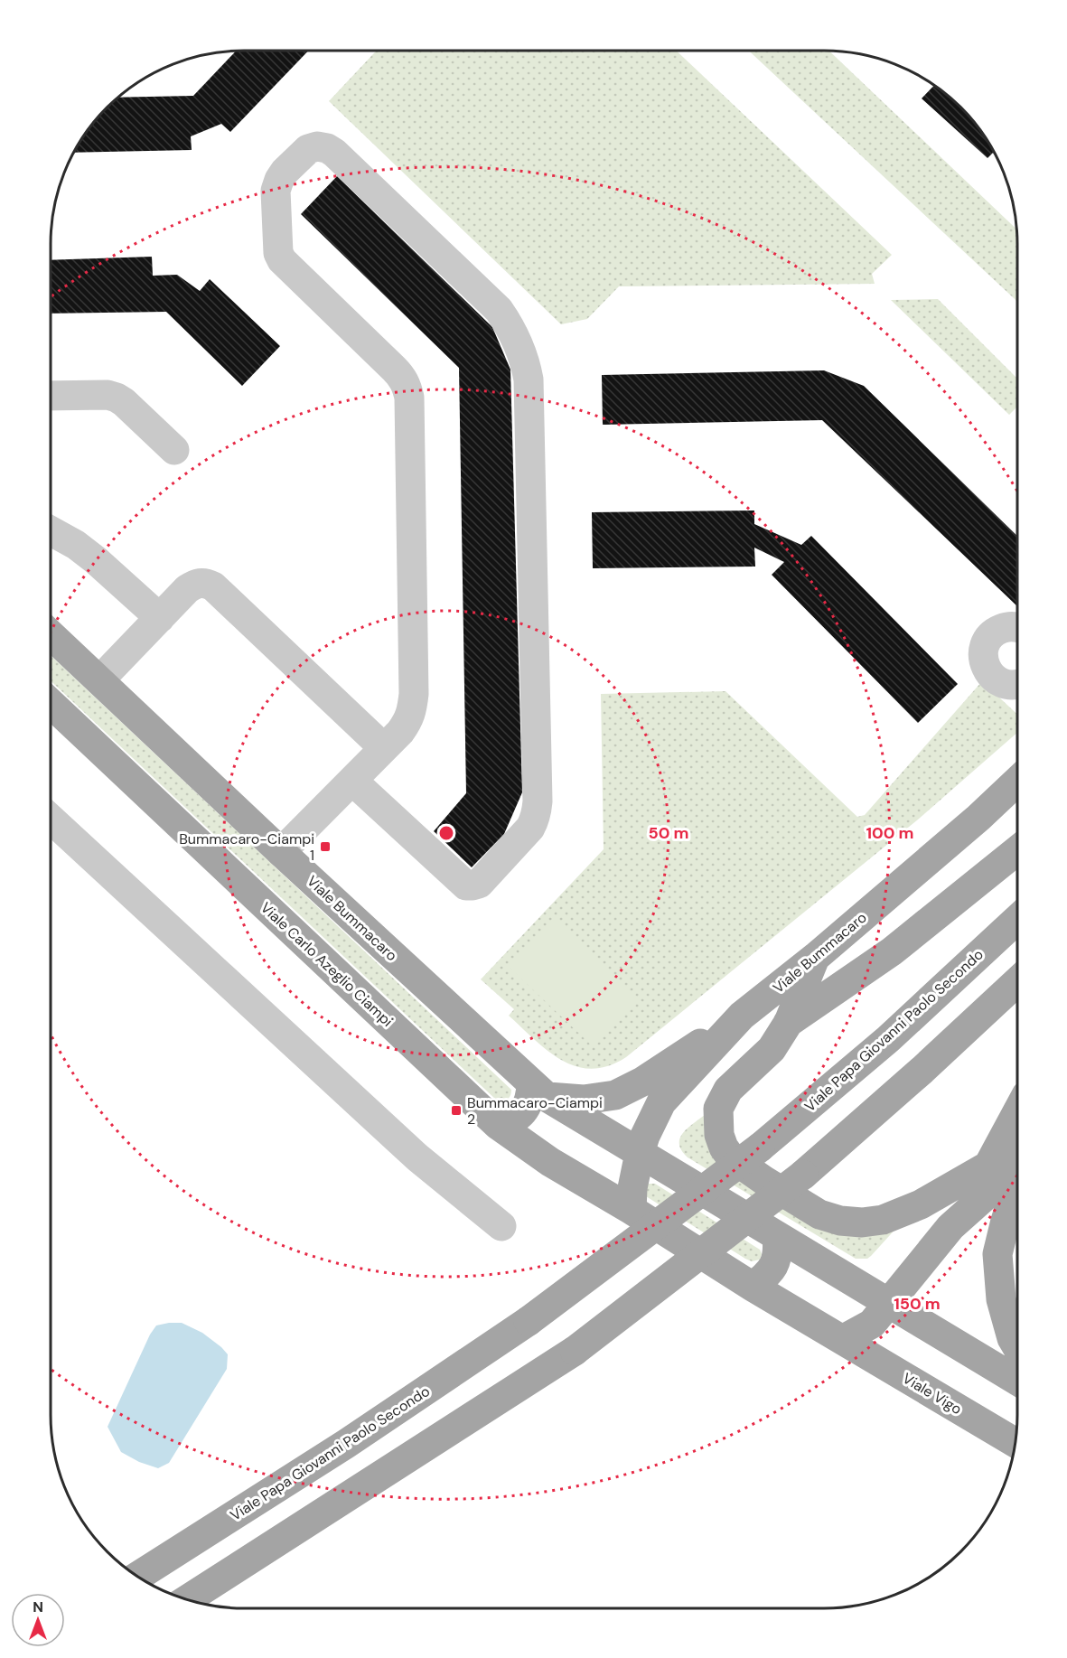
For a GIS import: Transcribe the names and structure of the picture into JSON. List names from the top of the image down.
{
  "streets": {
    "main road": [
      "Viale Bummacaro",
      "Viale Carlo Azeglio Ciampi",
      "Viale Papa Giovanni Paolo Secondo",
      "Viale Vigo"
    ]
  },
  "crossings": [
    ["Viale Bummacaro", "Viale Carlo Azeglio Ciampi"],
    ["Viale Carlo Azeglio Ciampi", "Viale Vigo"]
  ],
  "places": {
    "transit": ["Bummacaro-Ciampi 1", "Bummacaro-Ciampi 2"]
  },
  "north": "top",
  "rings": ["50 m", "100 m", "150 m"]
}
